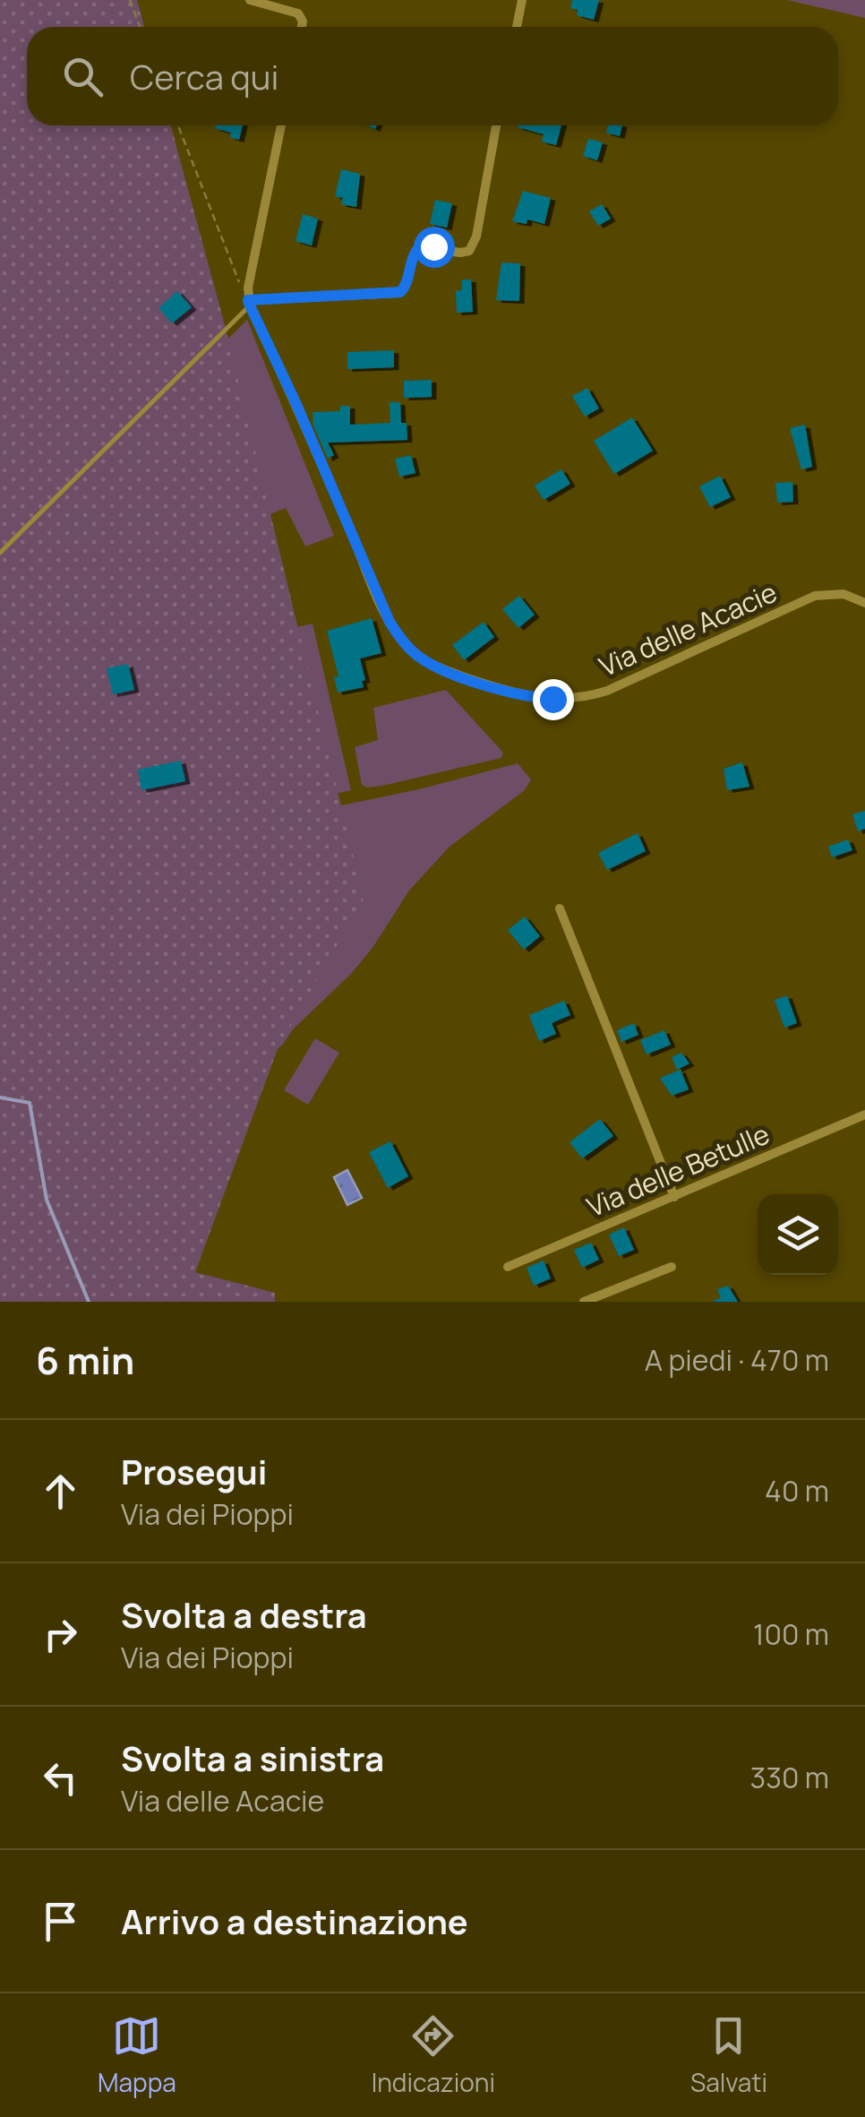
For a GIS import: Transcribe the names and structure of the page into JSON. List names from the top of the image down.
{
  "streets": {
    "street": ["Via delle Acacie", "Via delle Betulle"]
  },
  "page": {
    "search": "Cerca qui",
    "heading": ["6 min", "A piedi · 470 m"],
    "list": [
      ["Prosegui", "Via dei Pioppi", "40 m"],
      ["Svolta a destra", "Via dei Pioppi", "100 m"],
      ["Svolta a sinistra", "Via delle Acacie", "330 m"],
      "Arrivo a destinazione"
    ],
    "nav": ["Mappa", "Indicazioni", "Salvati"]
  }
}
